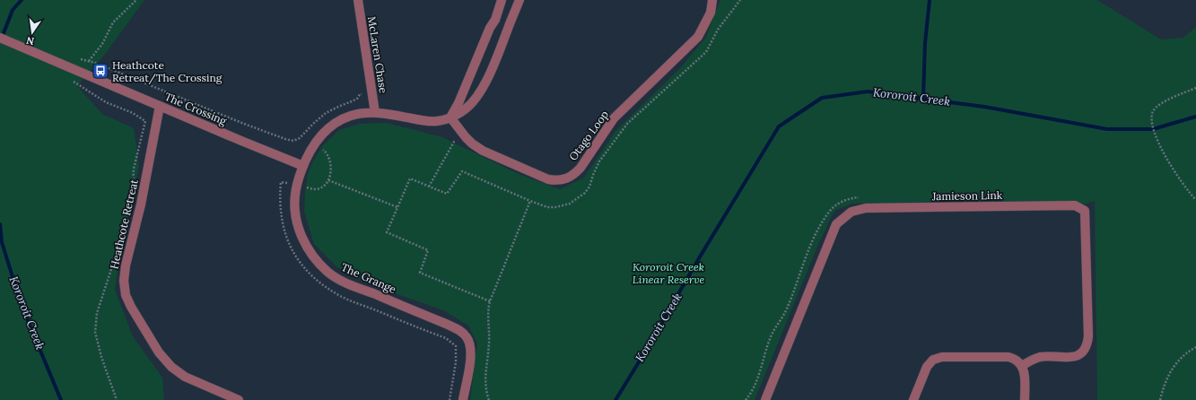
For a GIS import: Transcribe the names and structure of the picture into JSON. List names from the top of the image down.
{
  "streets": {
    "street": [
      "McLaren Chase",
      "The Crossing",
      "Otago Loop",
      "Jamieson Link",
      "Heathcote Retreat",
      "The Grange"
    ]
  },
  "crossings": [
    ["McLaren Chase", "The Grange"],
    ["The Crossing", "Heathcote Retreat"],
    ["The Crossing", "The Grange"],
    ["Otago Loop", "The Grange"]
  ],
  "water": ["Kororoit Creek"],
  "parks": ["Kororoit Creek Linear Reserve"],
  "places": {
    "bus stop": ["Heathcote Retreat/The Crossing"]
  },
  "north": "bottom"
}
